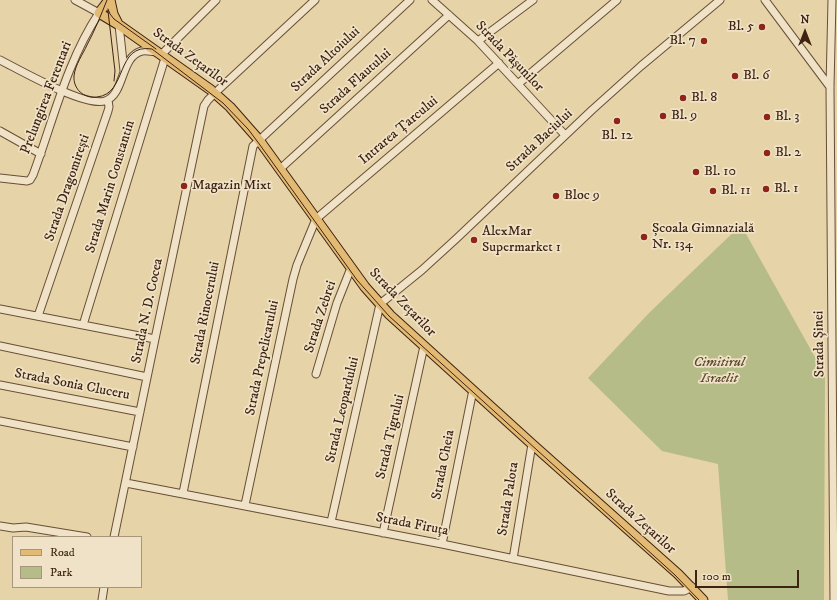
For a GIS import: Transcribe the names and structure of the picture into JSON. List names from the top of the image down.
{
  "streets": {
    "main road": ["Strada Zețarilor", "Prelungirea Ferentari"],
    "street": [
      "Strada Pășunilor",
      "Strada Altoiului",
      "Strada Flautului",
      "Intrarea Țarcului",
      "Strada Baciului",
      "Strada Marin Constantin",
      "Strada Dragomirești",
      "Strada N. D. Cocea",
      "Strada Rinocerului",
      "Strada Zebrei",
      "Strada Șinei",
      "Strada Prepelicarului",
      "Strada Sonia Cluceru",
      "Strada Leopardului",
      "Strada Tigrului",
      "Strada Cheia",
      "Strada Palota",
      "Strada Firuța"
    ]
  },
  "crossings": [
    ["Strada Pășunilor", "Strada Flautului"],
    ["Strada Pășunilor", "Intrarea Țarcului"],
    ["Strada Pășunilor", "Strada Baciului"],
    ["Strada Zețarilor", "Strada Altoiului"],
    ["Strada Zețarilor", "Strada Flautului"],
    ["Strada Zețarilor", "Prelungirea Ferentari"],
    ["Strada Zețarilor", "Intrarea Țarcului"],
    ["Strada Zețarilor", "Strada Baciului"],
    ["Strada Zețarilor", "Strada Marin Constantin"],
    ["Strada Zețarilor", "Strada Dragomirești"],
    ["Strada Zețarilor", "Strada N. D. Cocea"],
    ["Strada Zețarilor", "Strada Rinocerului"],
    ["Strada Zețarilor", "Strada Zebrei"],
    ["Strada Zețarilor", "Strada Prepelicarului"],
    ["Strada Zețarilor", "Strada Leopardului"],
    ["Strada Zețarilor", "Strada Tigrului"],
    ["Strada Zețarilor", "Strada Cheia"],
    ["Strada Zețarilor", "Strada Palota"],
    ["Strada Zețarilor", "Strada Firuța"],
    ["Strada Altoiului", "Strada Rinocerului"],
    ["Prelungirea Ferentari", "Strada Dragomirești"],
    ["Intrarea Țarcului", "Strada Prepelicarului"],
    ["Strada Baciului", "Strada Leopardului"],
    ["Strada Marin Constantin", "Strada Dragomirești"],
    ["Strada N. D. Cocea", "Strada Sonia Cluceru"],
    ["Strada N. D. Cocea", "Strada Firuța"],
    ["Strada Rinocerului", "Strada Firuța"],
    ["Strada Prepelicarului", "Strada Firuța"],
    ["Strada Leopardului", "Strada Firuța"],
    ["Strada Tigrului", "Strada Firuța"],
    ["Strada Cheia", "Strada Firuța"],
    ["Strada Palota", "Strada Firuța"]
  ],
  "parks": ["Cimitirul Israelit"],
  "places": [
    "Bl. 5",
    "Bl. 7",
    "Bl. 6",
    "Bl. 8",
    "Bl. 9",
    "Bl. 3",
    "Bl. 12",
    "Bl. 2",
    "Bl. 10",
    "Magazin Mixt",
    "Bl. 1",
    "Bl. 11",
    "Bloc 9",
    "Școala Gimnazială Nr. 134",
    "AlexMar Supermarket 1"
  ],
  "legend": ["Road", "Park"],
  "scale_bar": "100 m",
  "north": "top"
}
